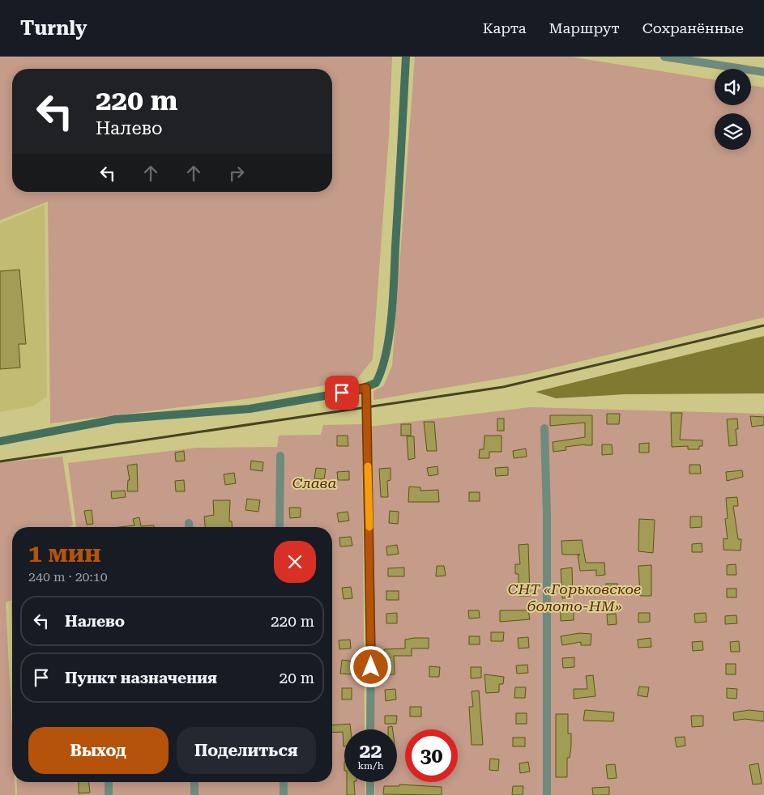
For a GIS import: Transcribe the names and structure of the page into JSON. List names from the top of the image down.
{
  "parks": ["Слава", "СНТ «Горьковское болото-НМ»"],
  "page": {
    "header": "Turnly",
    "nav": ["Карта", "Маршрут", "Сохранённые"],
    "turn": ["220 m", "Налево"],
    "heading": ["1 мин", "240 m · 20:10"],
    "list": [
      {
        "name": "Налево",
        "value": "220 m"
      },
      {
        "name": "Пункт назначения",
        "value": "20 m"
      }
    ],
    "buttons": ["Выход", "Поделиться"],
    "speed": "22 km/h",
    "limit": "30"
  }
}
